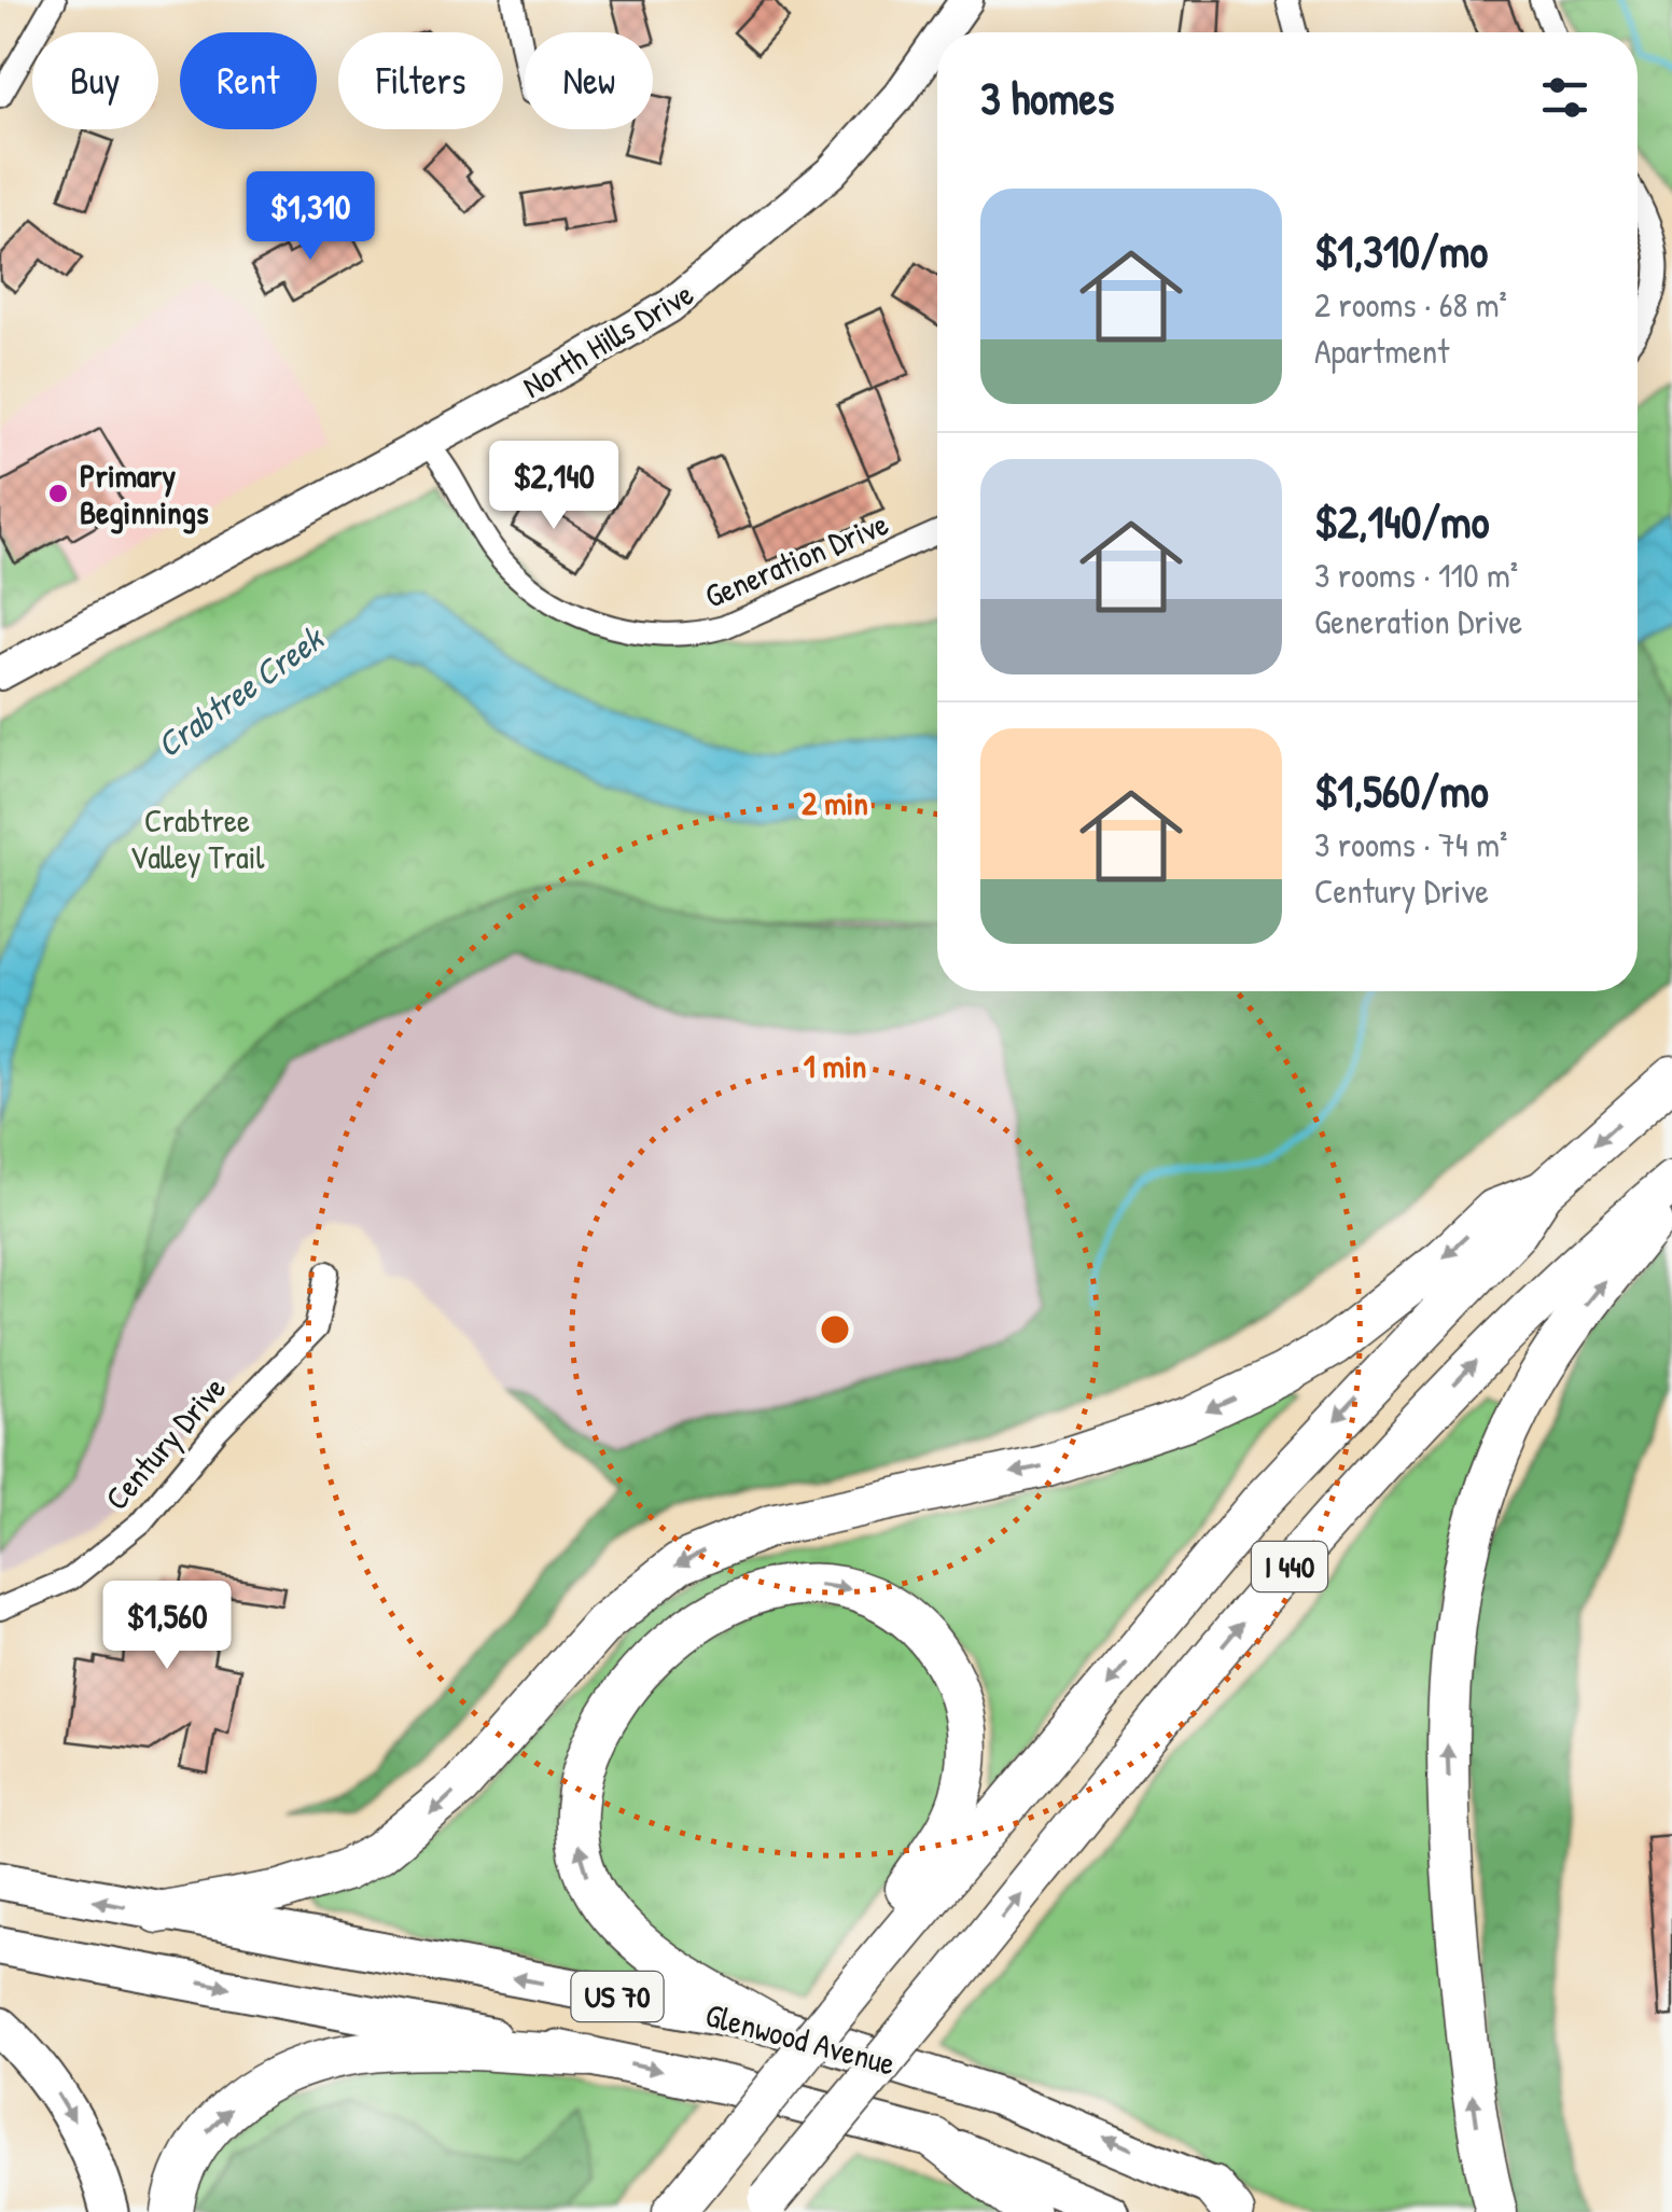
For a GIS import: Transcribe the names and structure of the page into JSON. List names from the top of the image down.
{
  "streets": {
    "highway": ["I 440", "US 70", "Glenwood Avenue"],
    "main road": ["North Hills Drive"],
    "street": ["Generation Drive", "Century Drive"]
  },
  "crossings": [
    ["North Hills Drive", "Generation Drive"]
  ],
  "water": ["Crabtree Creek"],
  "parks": ["Crabtree Valley Trail"],
  "places": ["Primary Beginnings"],
  "page": {
    "chip": [
      "Buy",
      "Rent",
      "Filters",
      "New"
    ],
    "heading": "3 homes",
    "list": [
      {
        "name": "$1,310/mo",
        "note": "2 rooms · 68 m² · Apartment"
      },
      {
        "name": "$2,140/mo",
        "note": "3 rooms · 110 m² · Generation Drive"
      },
      {
        "name": "$1,560/mo",
        "note": "3 rooms · 74 m² · Century Drive"
      }
    ],
    "price": ["$1,310", "$2,140", "$1,560"]
  },
  "rings": ["2 min", "1 min"]
}
